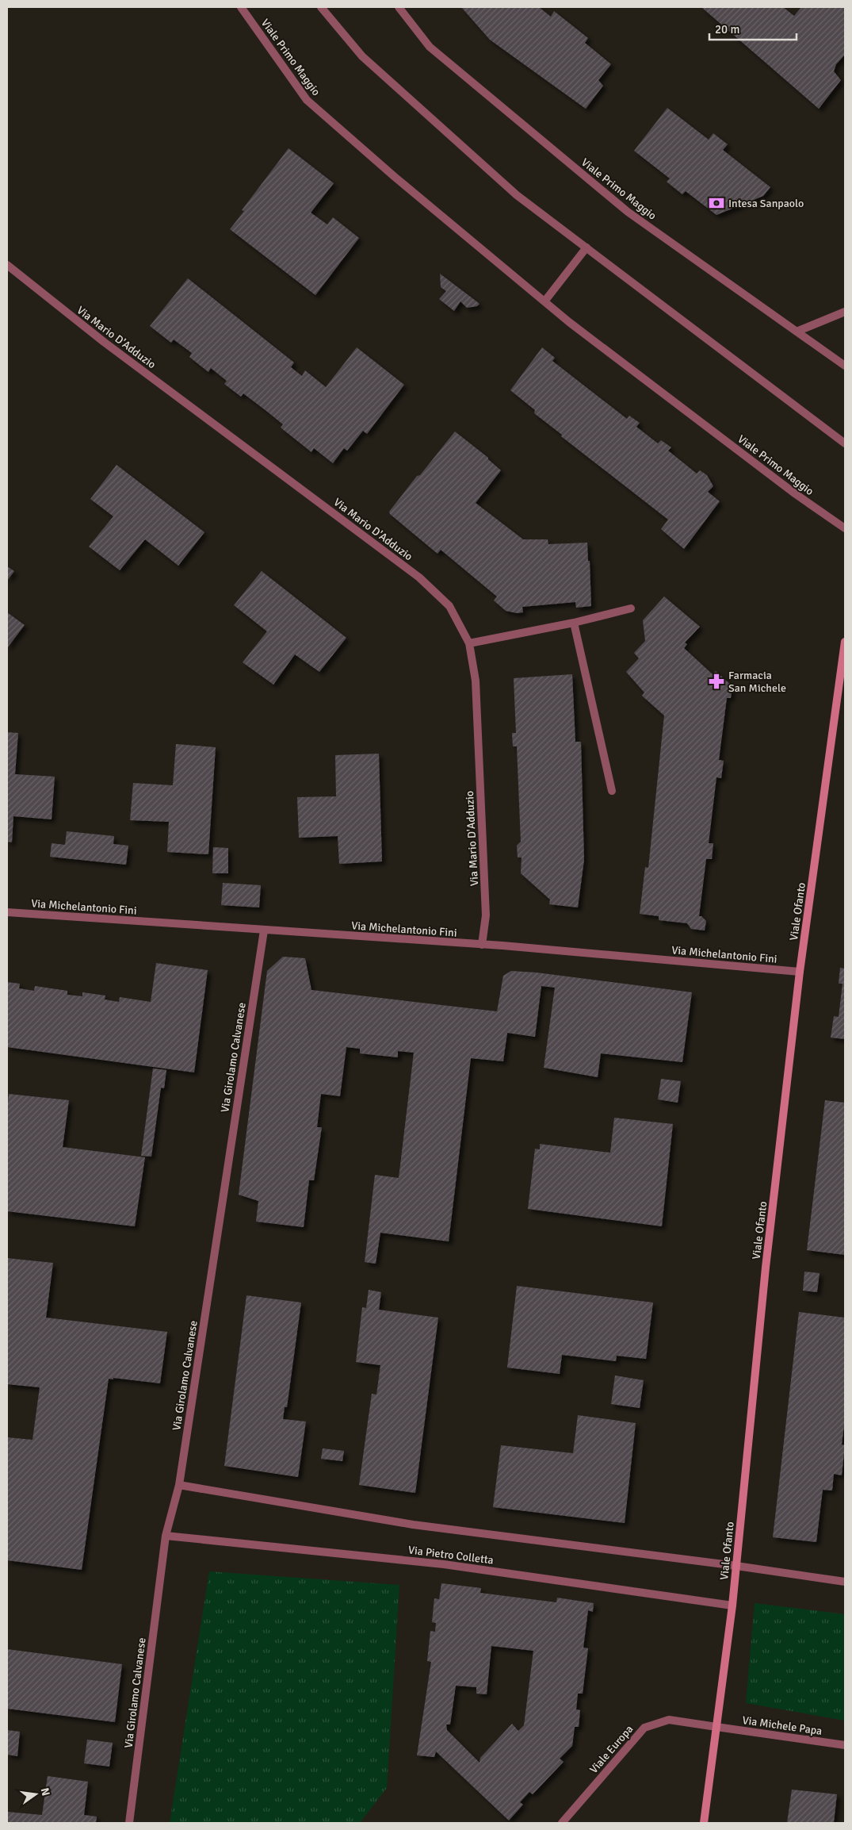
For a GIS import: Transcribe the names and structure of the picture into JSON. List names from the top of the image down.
{
  "streets": {
    "main road": ["Viale Ofanto"],
    "street": [
      "Viale Primo Maggio",
      "Via Mario D'Adduzio",
      "Via Michelantonio Fini",
      "Via Girolamo Calvanese",
      "Via Pietro Colletta",
      "Via Michele Papa",
      "Viale Europa"
    ]
  },
  "crossings": [
    ["Via Mario D'Adduzio", "Via Michelantonio Fini"],
    ["Via Michelantonio Fini", "Viale Ofanto"],
    ["Via Michelantonio Fini", "Via Girolamo Calvanese"],
    ["Viale Ofanto", "Via Pietro Colletta"],
    ["Viale Ofanto", "Via Michele Papa"],
    ["Viale Ofanto", "Viale Europa"],
    ["Via Girolamo Calvanese", "Via Pietro Colletta"],
    ["Via Michele Papa", "Viale Europa"]
  ],
  "places": {
    "bank": ["Intesa Sanpaolo"],
    "pharmacy": ["Farmacia San Michele"]
  },
  "scale_bar": "20 m",
  "north": "right"
}
